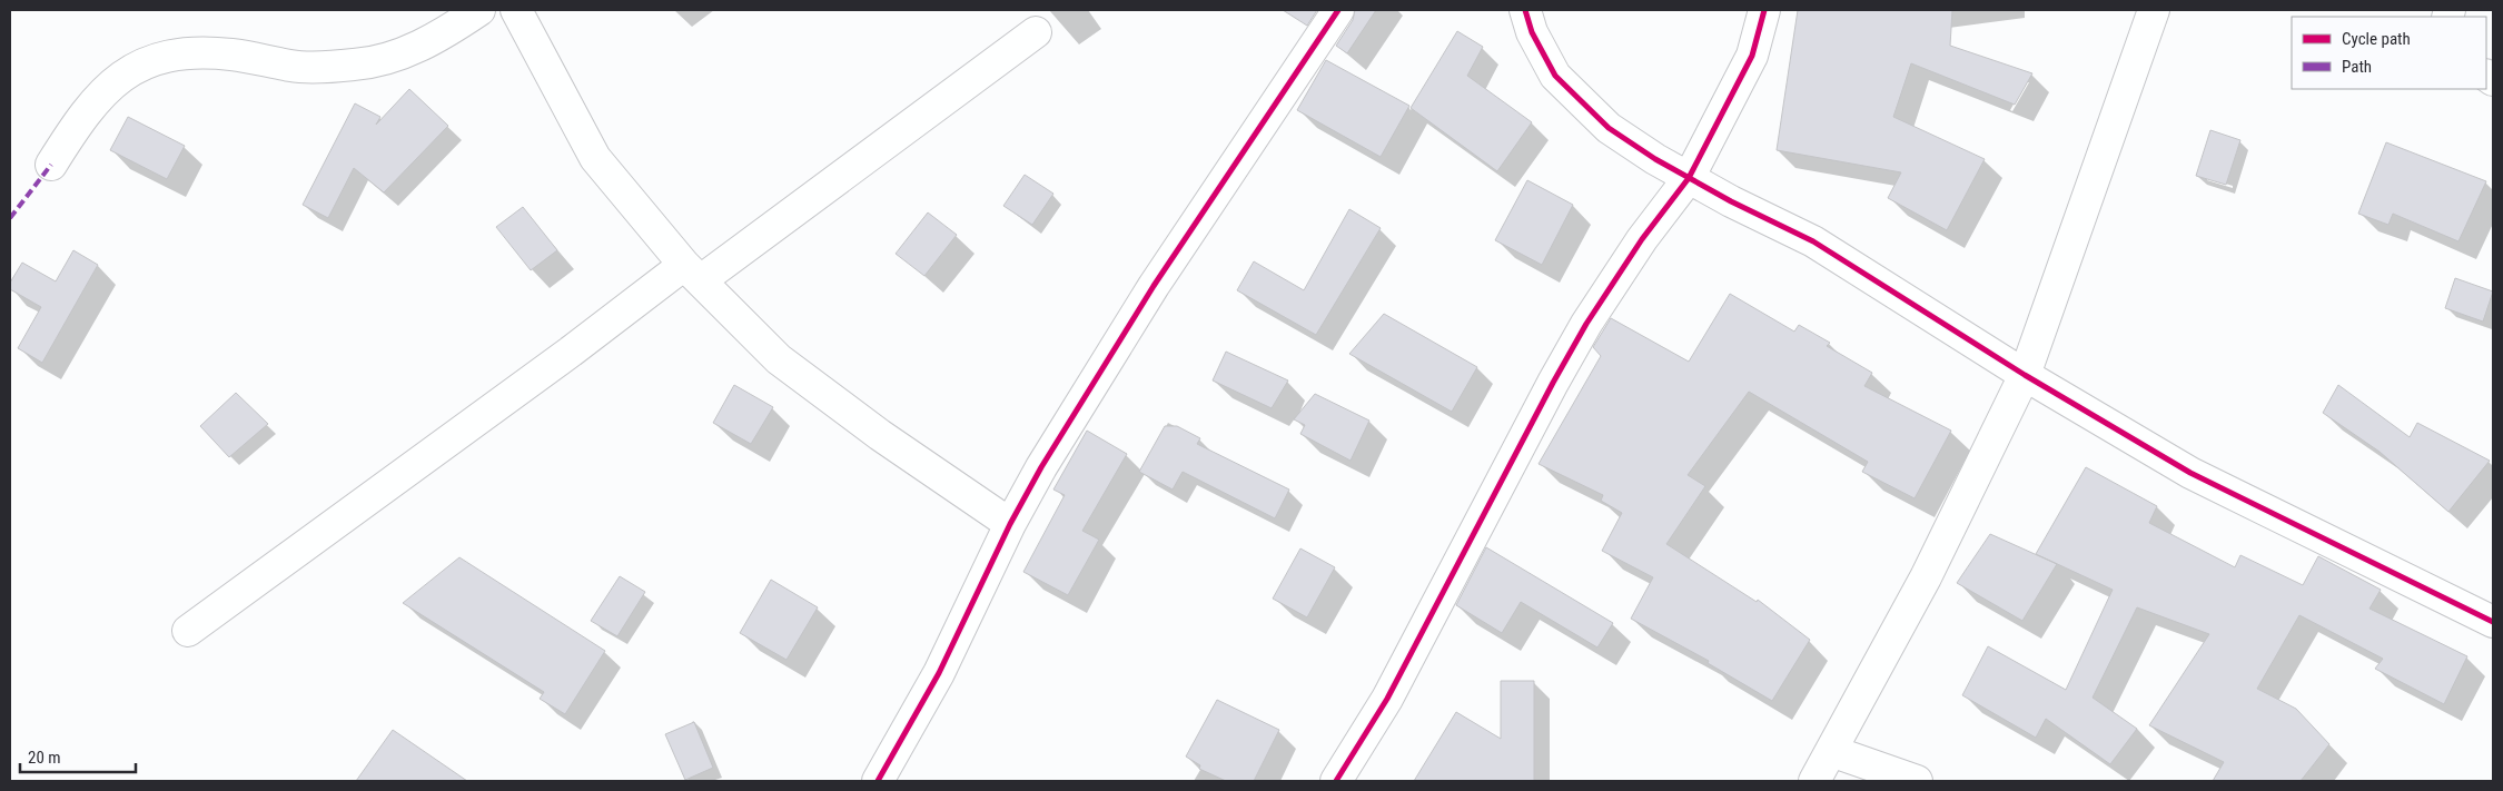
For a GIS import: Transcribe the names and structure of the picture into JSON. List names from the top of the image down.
{
  "legend": ["Cycle path", "Path"],
  "scale_bar": "20 m"
}
